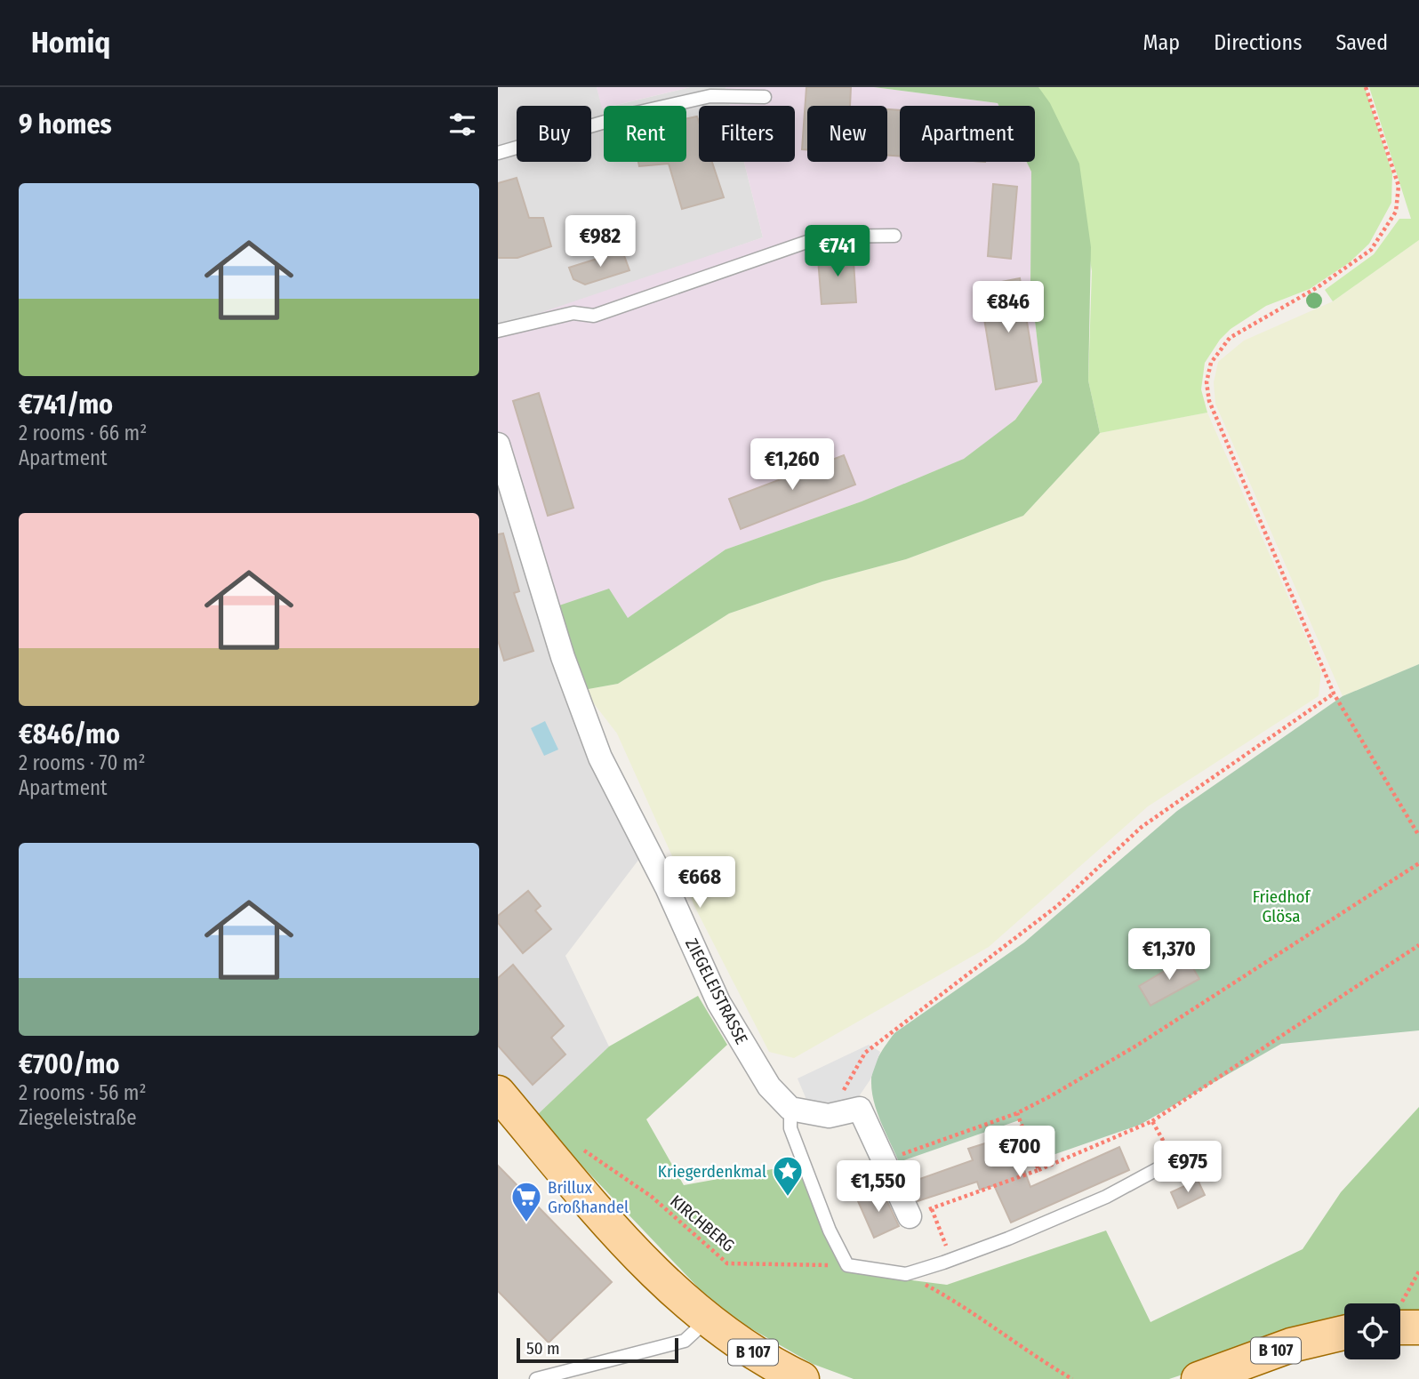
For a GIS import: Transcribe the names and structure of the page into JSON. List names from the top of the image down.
{
  "streets": {
    "main road": ["B 107"],
    "street": ["ZIEGELEISTRASSE"],
    "path": ["KIRCHBERG"]
  },
  "parks": ["Friedhof Glösa"],
  "places": {
    "place": ["Kriegerdenkmal"],
    "supermarket": ["Brillux Großhandel"]
  },
  "scale_bar": "50 m",
  "page": {
    "header": "Homiq",
    "nav": ["Map", "Directions", "Saved"],
    "heading": "9 homes",
    "chip": [
      "Buy",
      "Rent",
      "Filters",
      "New",
      "Apartment"
    ],
    "list": [
      {
        "name": "€741/mo",
        "note": "2 rooms · 66 m² · Apartment"
      },
      {
        "name": "€846/mo",
        "note": "2 rooms · 70 m² · Apartment"
      },
      {
        "name": "€700/mo",
        "note": "2 rooms · 56 m² · Ziegeleistraße"
      }
    ],
    "price": [
      "€982",
      "€741",
      "€846",
      "€1,260",
      "€668",
      "€1,370",
      "€700",
      "€975",
      "€1,550"
    ],
    "scale": "50 m"
  }
}
